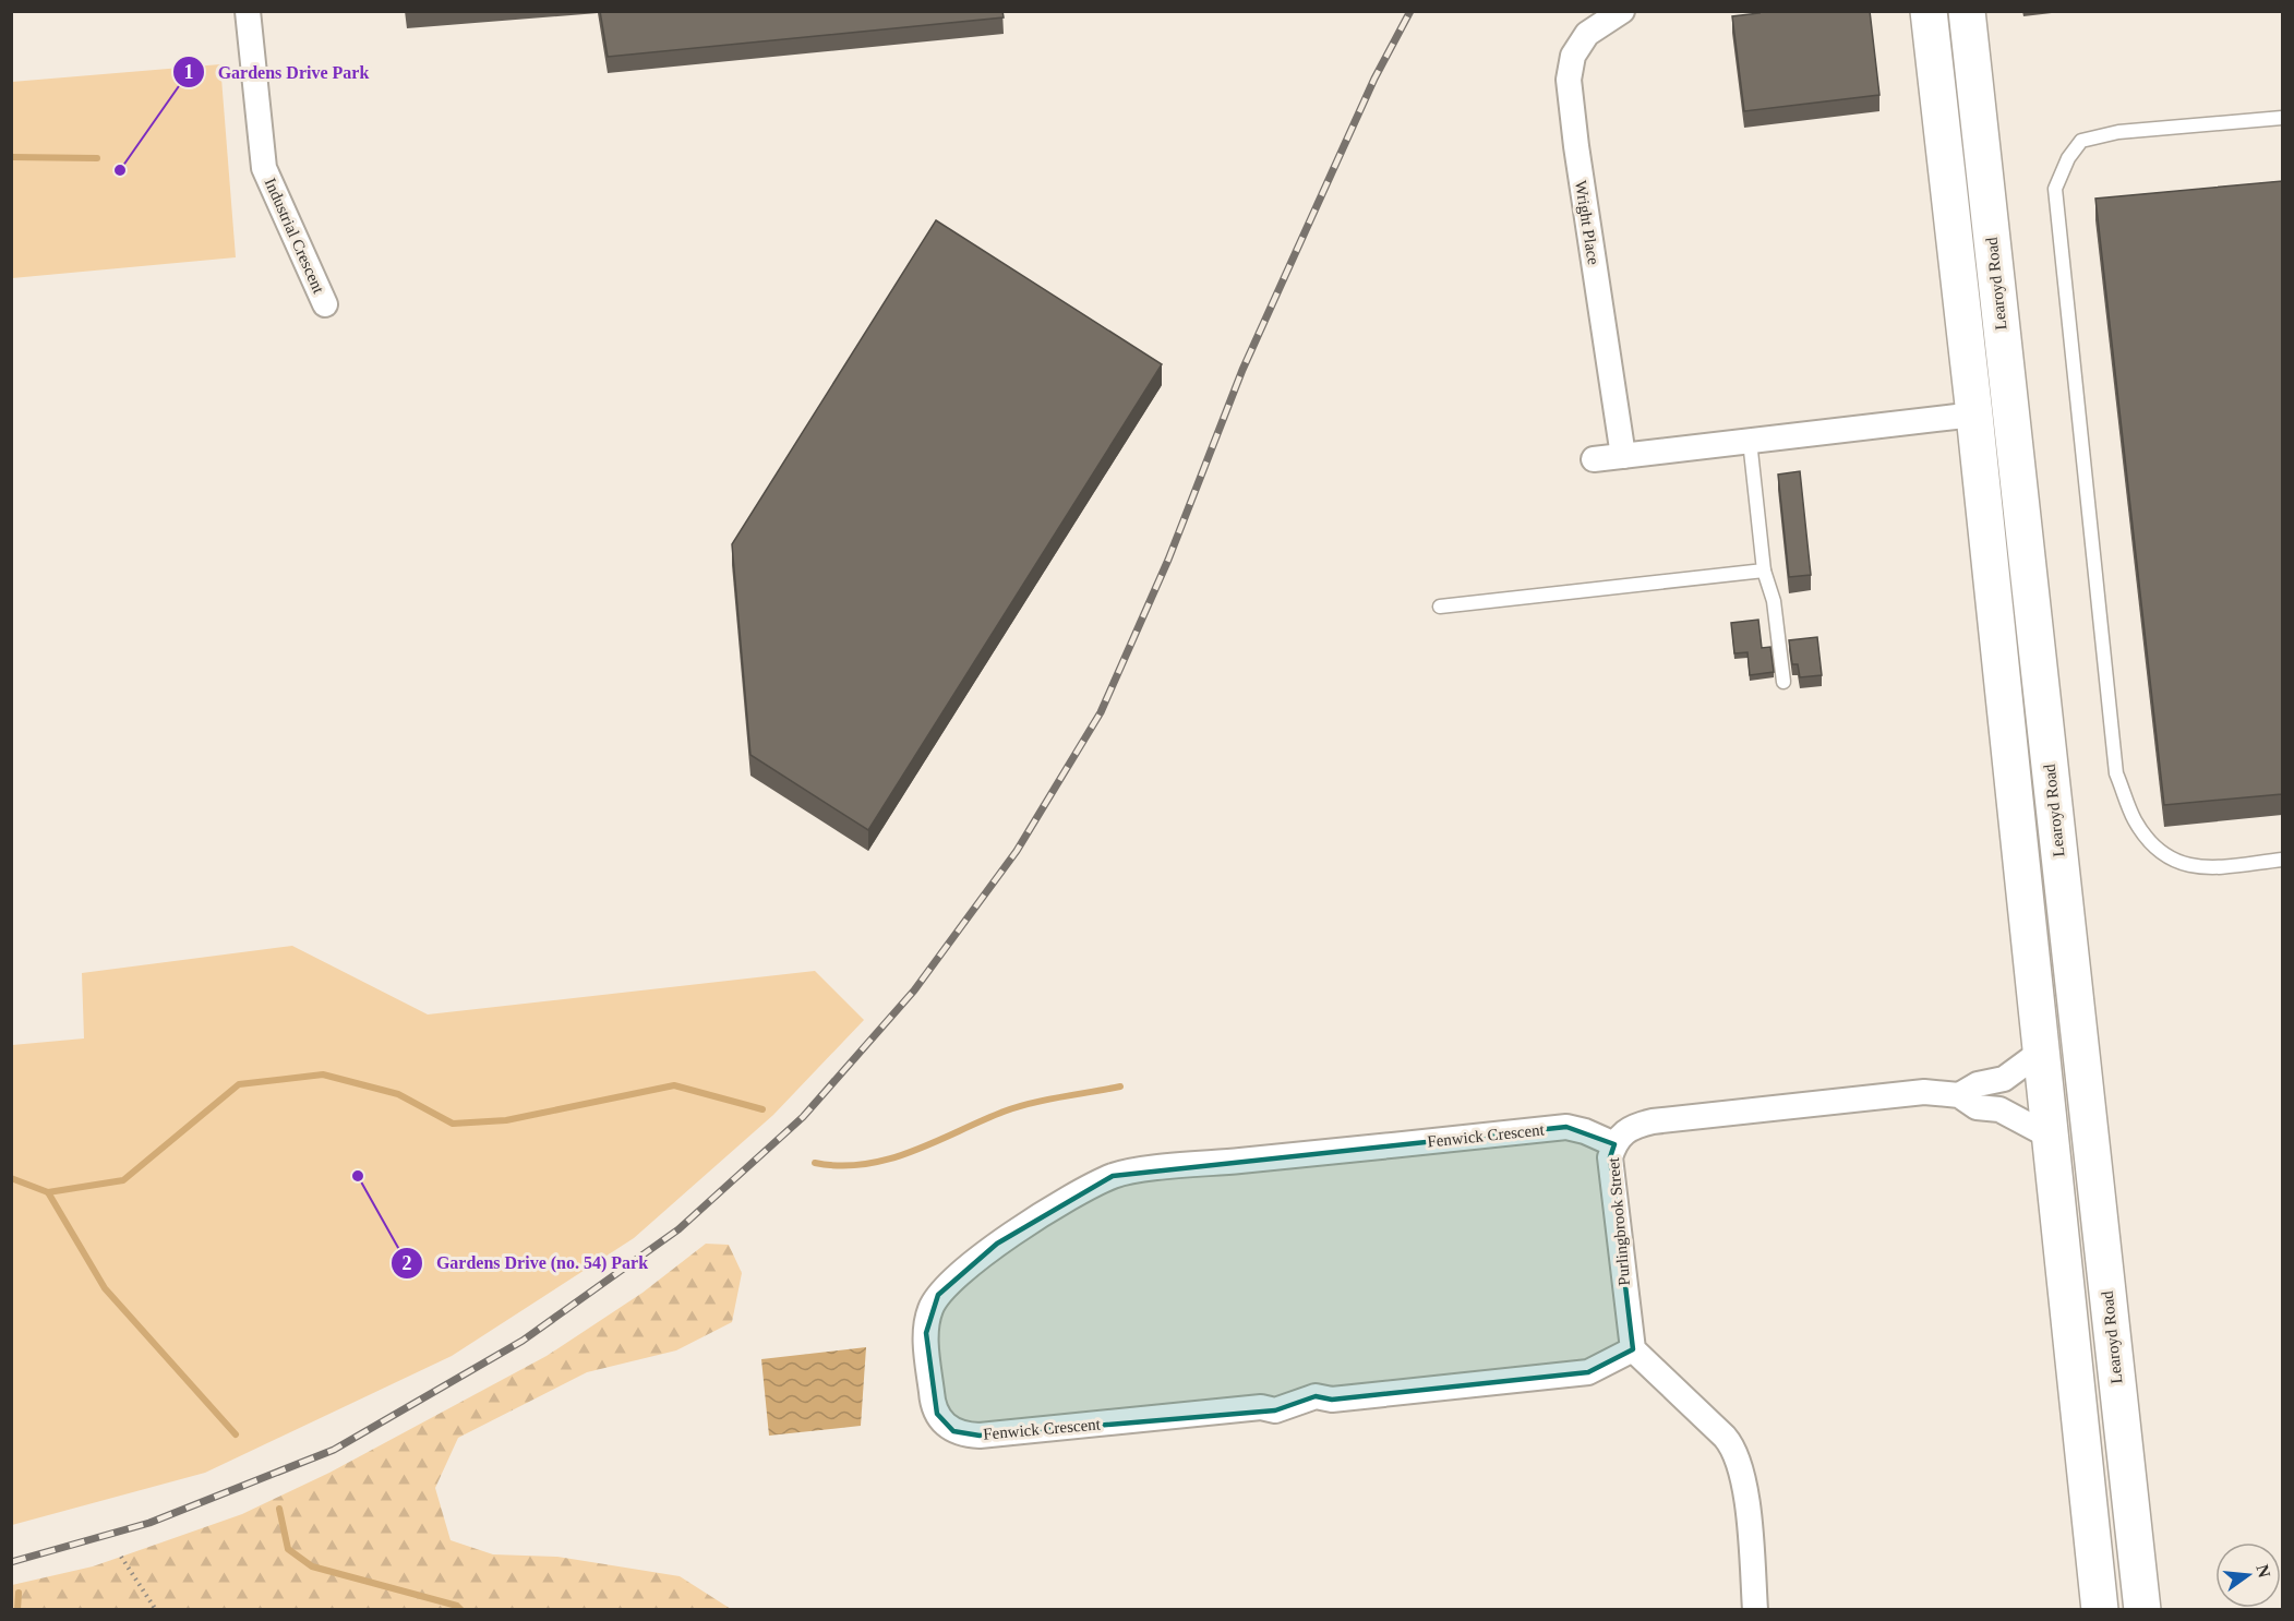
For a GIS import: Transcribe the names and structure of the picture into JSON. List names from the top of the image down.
{
  "streets": {
    "main road": ["Learoyd Road"],
    "street": [
      "Wright Place",
      "Industrial Crescent",
      "Fenwick Crescent",
      "Purlingbrook Street"
    ]
  },
  "crossings": [
    ["Fenwick Crescent", "Purlingbrook Street"]
  ],
  "places": ["Gardens Drive Park", "Gardens Drive (no. 54) Park"],
  "north": "right"
}
